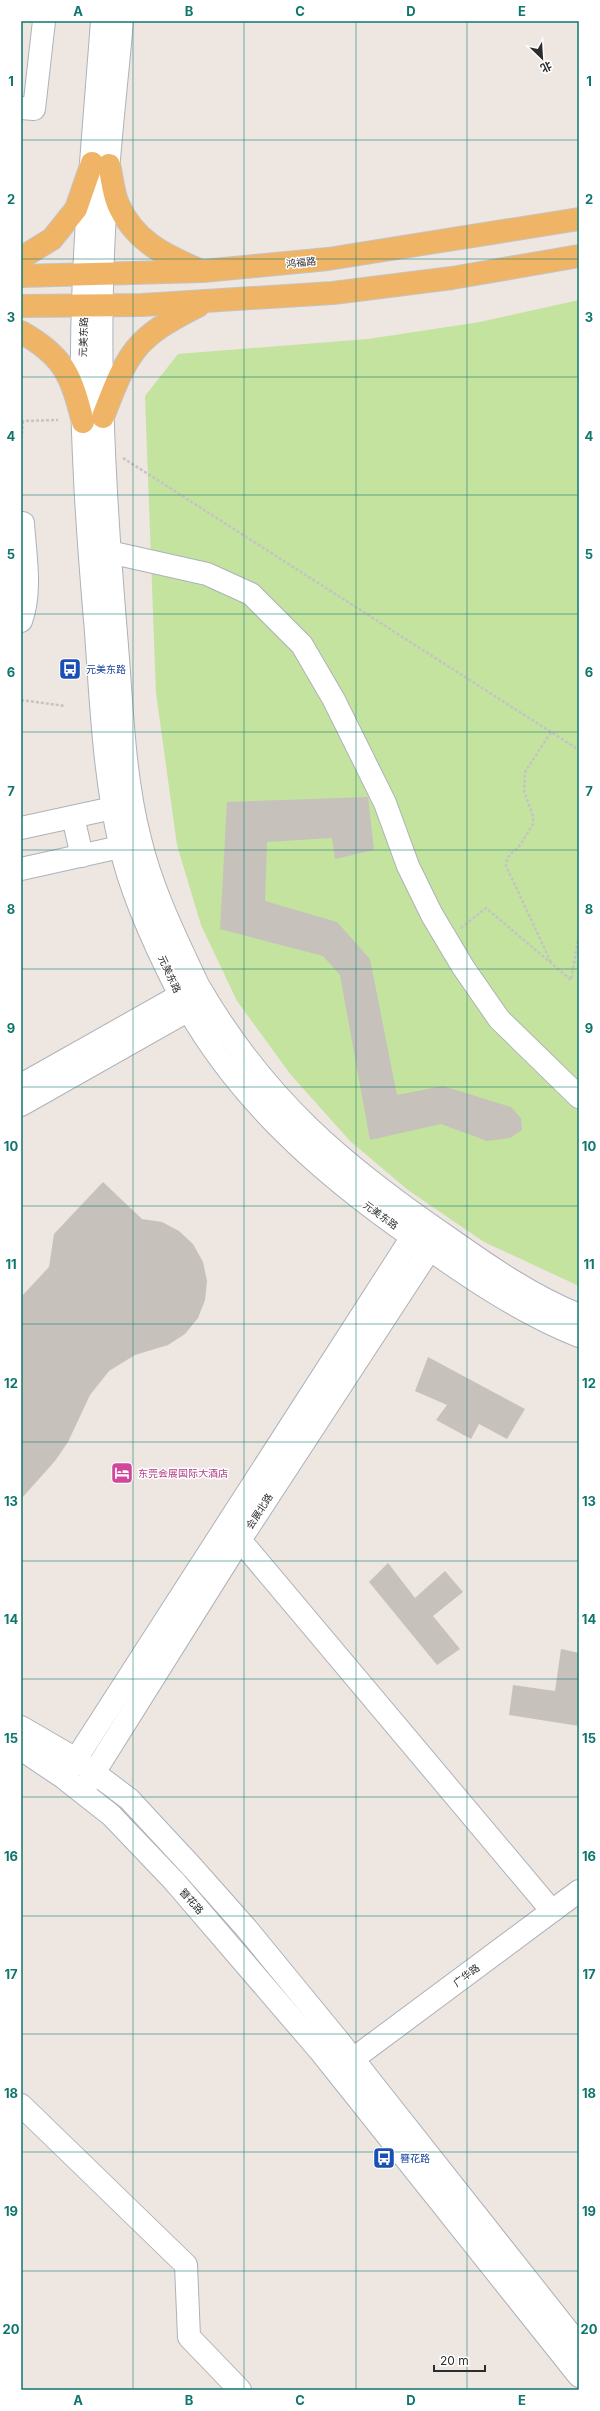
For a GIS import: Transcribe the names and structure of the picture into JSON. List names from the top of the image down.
{
  "streets": {
    "main road": ["鸿福路"],
    "street": [
      "元美东路",
      "会展北路",
      "簪花路",
      "广华路"
    ]
  },
  "crossings": [
    ["鸿福路", "元美东路"],
    ["元美东路", "会展北路"],
    ["会展北路", "簪花路"]
  ],
  "places": {
    "bus stop": ["元美东路", "簪花路"],
    "hotel": ["东莞会展国际大酒店"]
  },
  "scale_bar": "20 m",
  "north": "bottom right",
  "grid": {
    "columns": [
      "A",
      "B",
      "C",
      "D",
      "E"
    ],
    "rows": [
      "1",
      "2",
      "3",
      "4",
      "5",
      "6",
      "7",
      "8",
      "9",
      "10",
      "11",
      "12",
      "13",
      "14",
      "15",
      "16",
      "17",
      "18",
      "19",
      "20"
    ]
  }
}
